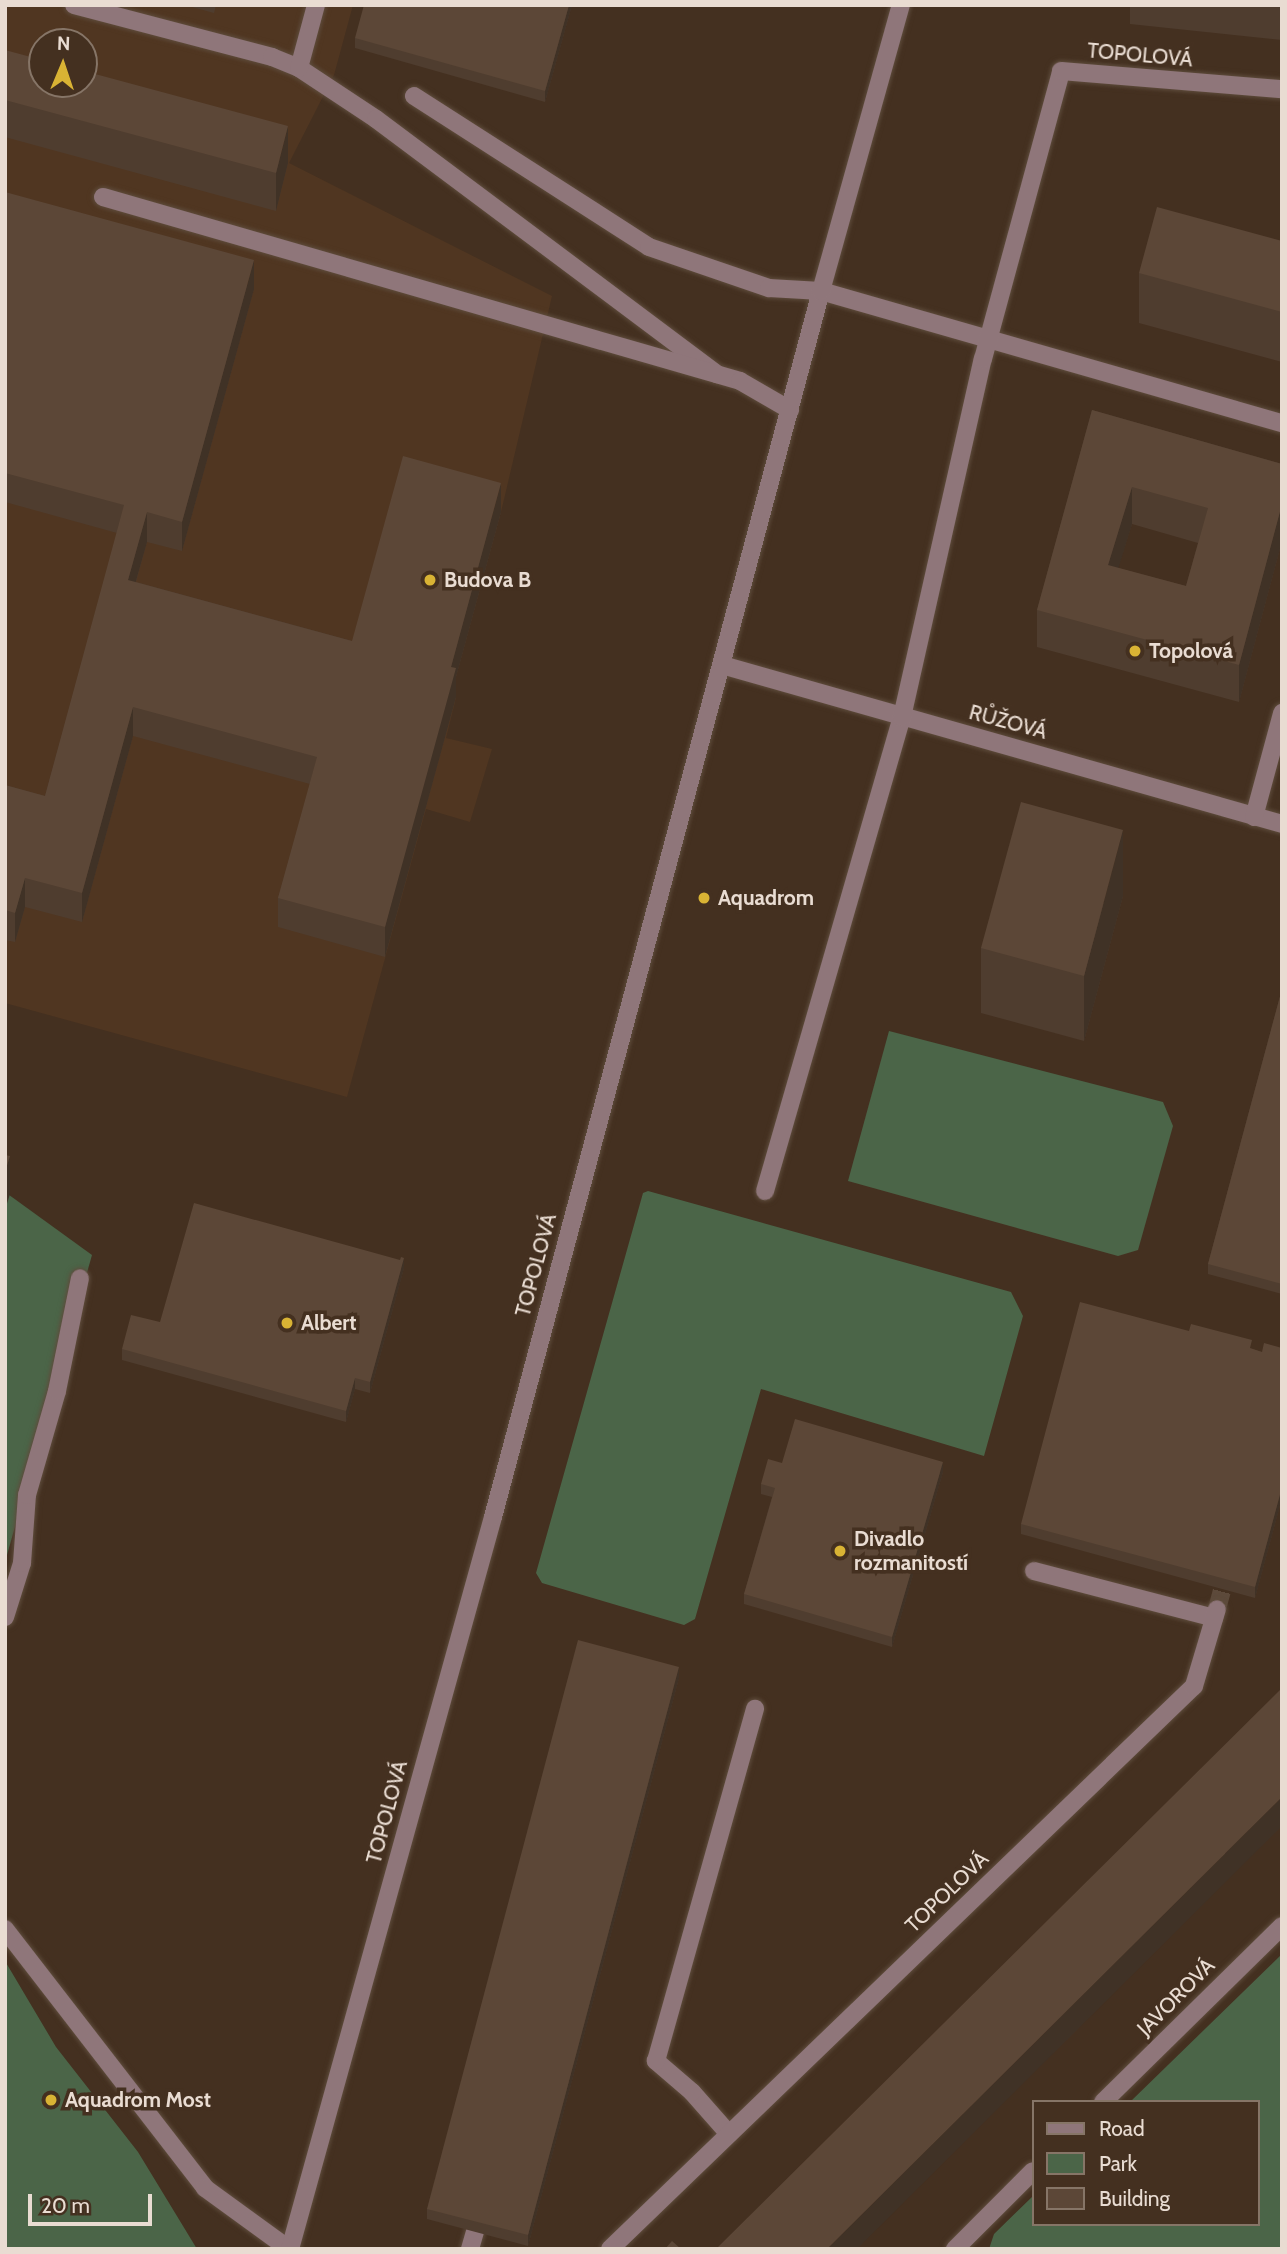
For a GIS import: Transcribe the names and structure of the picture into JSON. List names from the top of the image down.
{
  "streets": {
    "street": ["TOPOLOVÁ", "RŮŽOVÁ", "JAVOROVÁ"]
  },
  "crossings": [
    ["TOPOLOVÁ", "RŮŽOVÁ"]
  ],
  "places": [
    "Budova B",
    "Topolová",
    "Aquadrom",
    "Albert",
    "Divadlo rozmanitostí",
    "Aquadrom Most"
  ],
  "legend": ["Road", "Park", "Building"],
  "scale_bar": "20 m",
  "north": "top"
}
